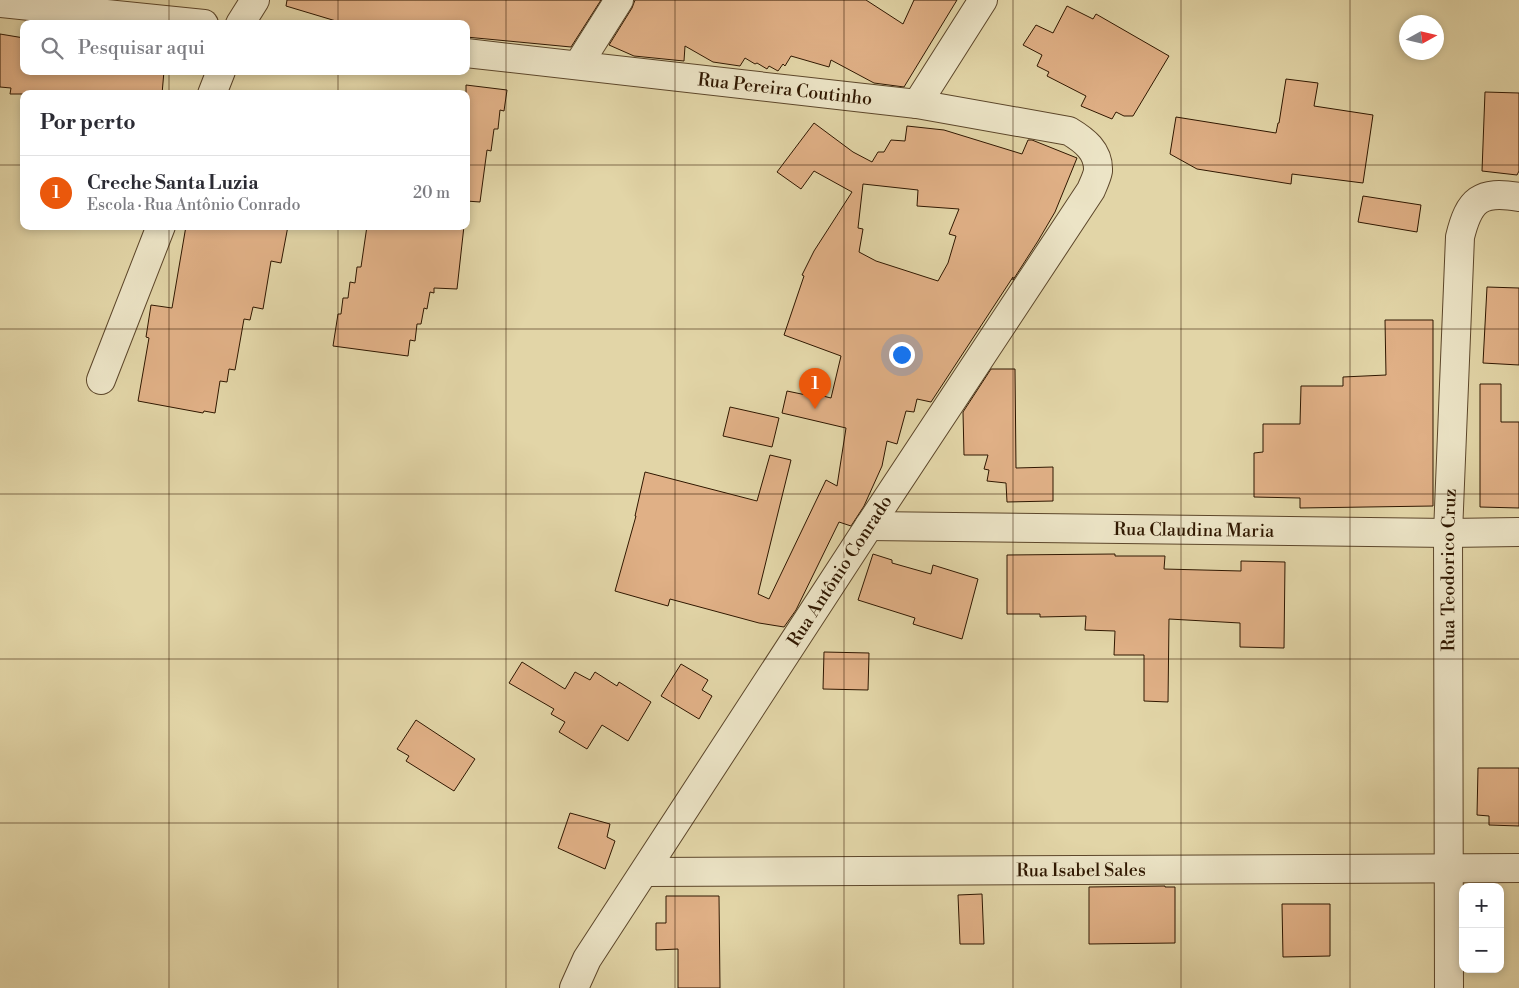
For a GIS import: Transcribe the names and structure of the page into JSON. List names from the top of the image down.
{
  "streets": {
    "street": [
      "Rua Pereira Coutinho",
      "Rua Claudina Maria",
      "Rua Teodorico Cruz",
      "Rua Antônio Conrado",
      "Rua Isabel Sales"
    ]
  },
  "crossings": [
    ["Rua Pereira Coutinho", "Rua Antônio Conrado"],
    ["Rua Claudina Maria", "Rua Teodorico Cruz"],
    ["Rua Claudina Maria", "Rua Antônio Conrado"],
    ["Rua Teodorico Cruz", "Rua Isabel Sales"],
    ["Rua Antônio Conrado", "Rua Isabel Sales"]
  ],
  "north": "right",
  "page": {
    "search": "Pesquisar aqui",
    "heading": "Por perto",
    "list": [
      {
        "mark": "1",
        "name": "Creche Santa Luzia",
        "note": "Escola · Rua Antônio Conrado",
        "value": "20 m"
      }
    ],
    "pins": "1",
    "map_buttons": ["+", "−"]
  }
}
